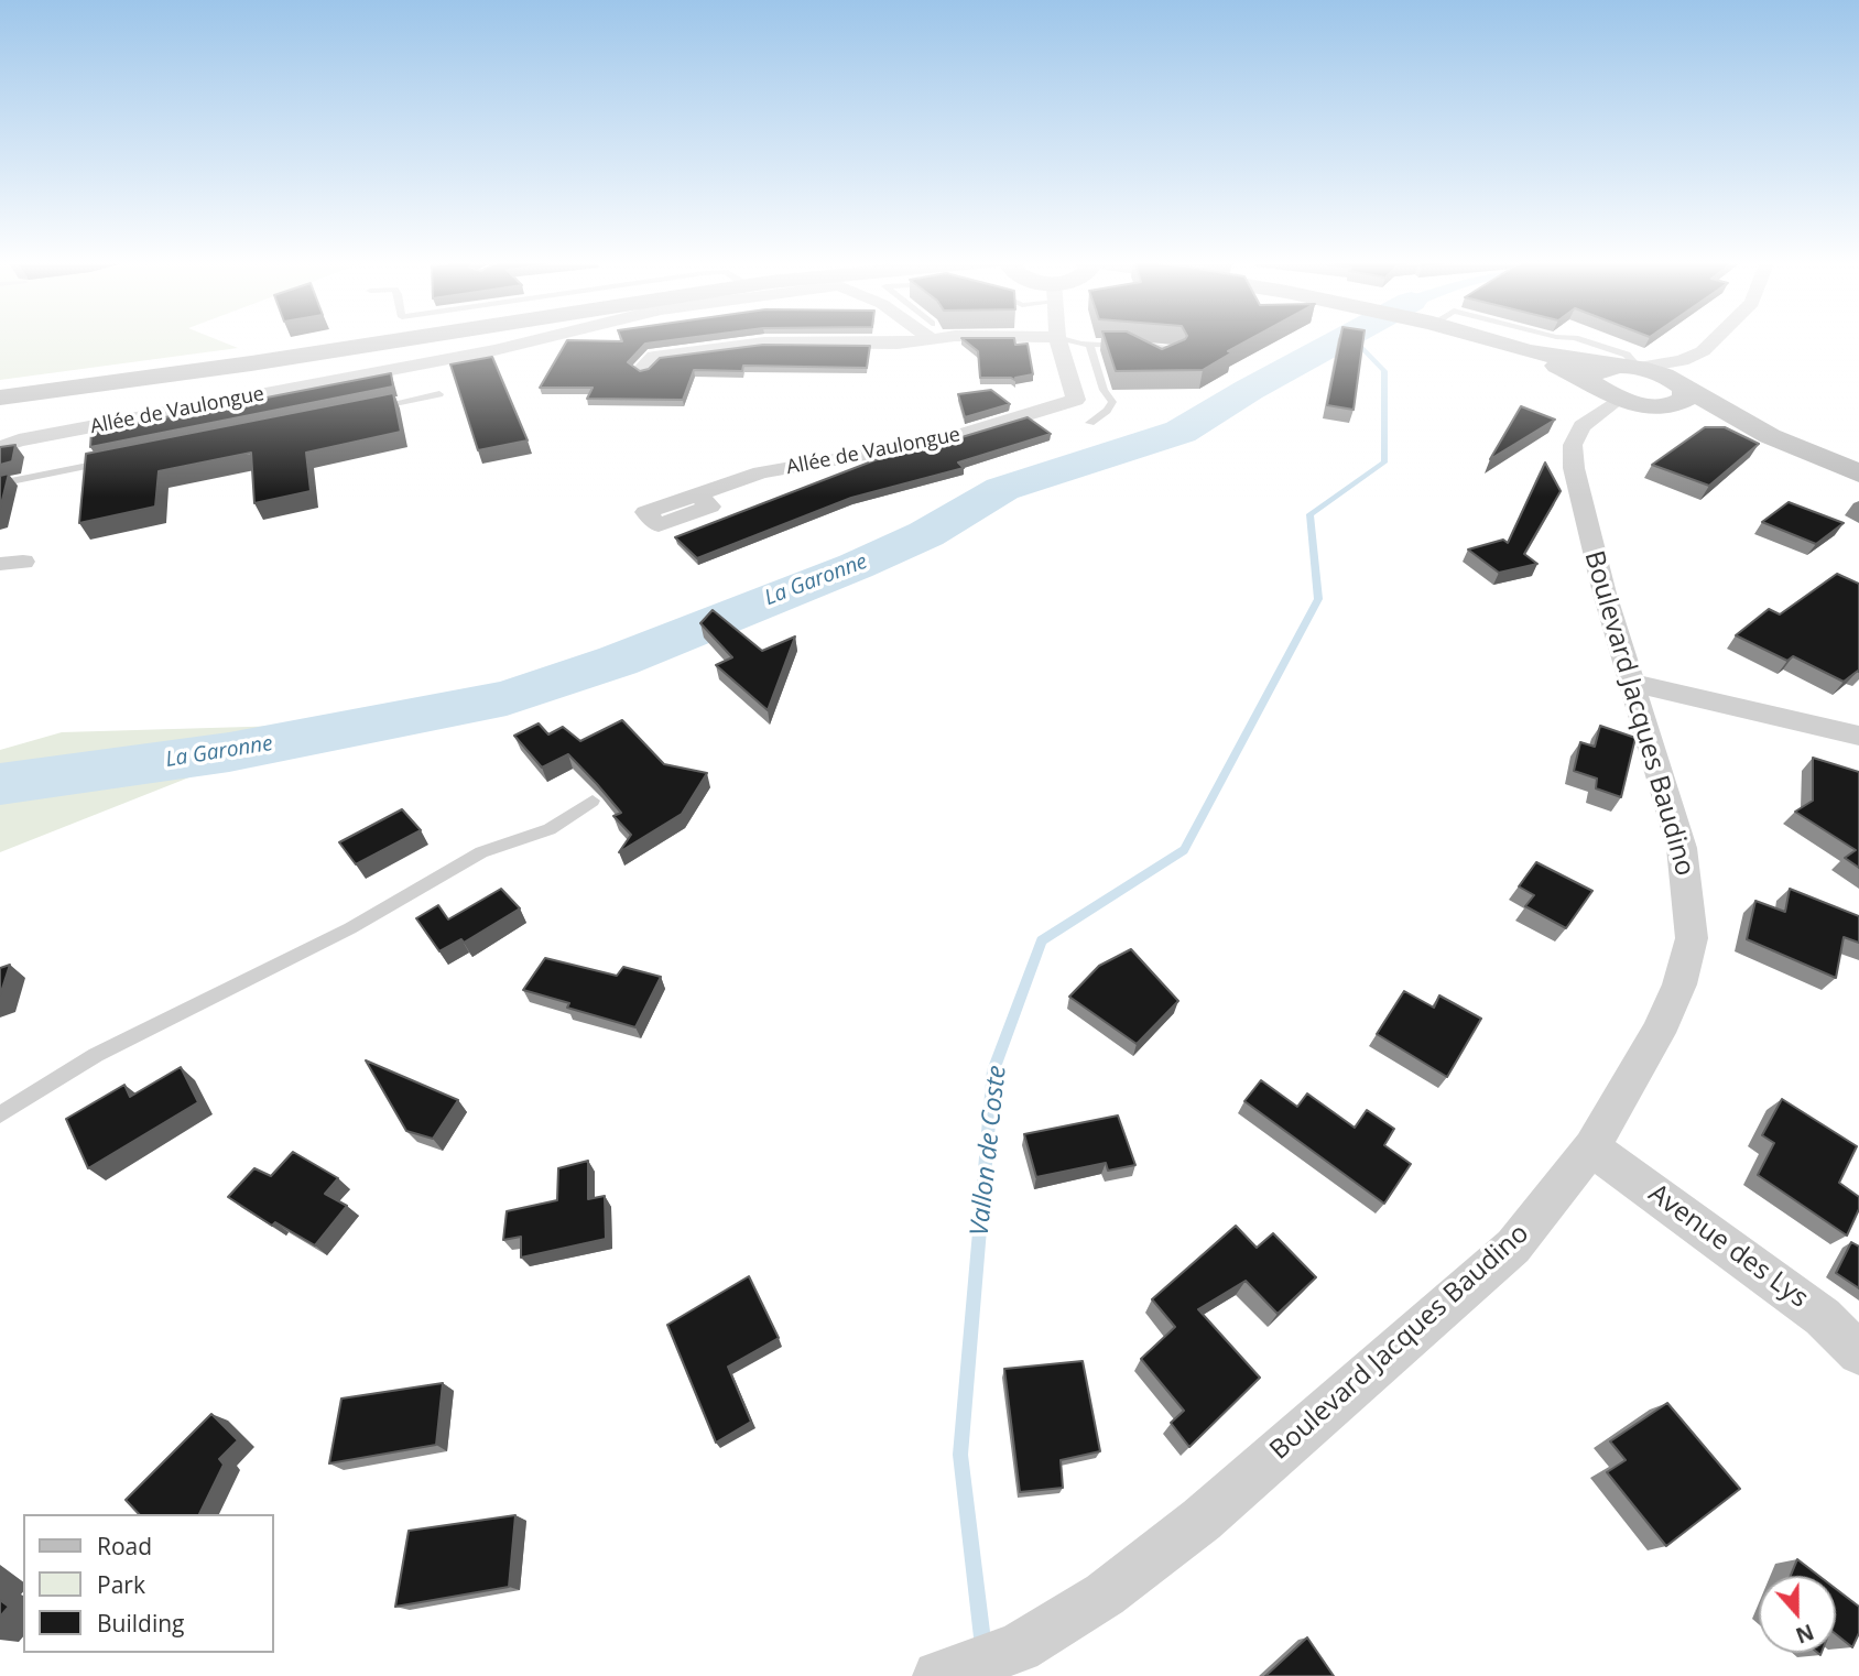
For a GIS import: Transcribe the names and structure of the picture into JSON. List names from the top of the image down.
{
  "streets": {
    "street": ["Allée de Vaulongue", "Boulevard Jacques Baudino", "Avenue des Lys"]
  },
  "crossings": [
    ["Boulevard Jacques Baudino", "Avenue des Lys"]
  ],
  "water": ["La Garonne", "Vallon de Coste"],
  "legend": ["Road", "Park", "Building"],
  "north": "bottom"
}
